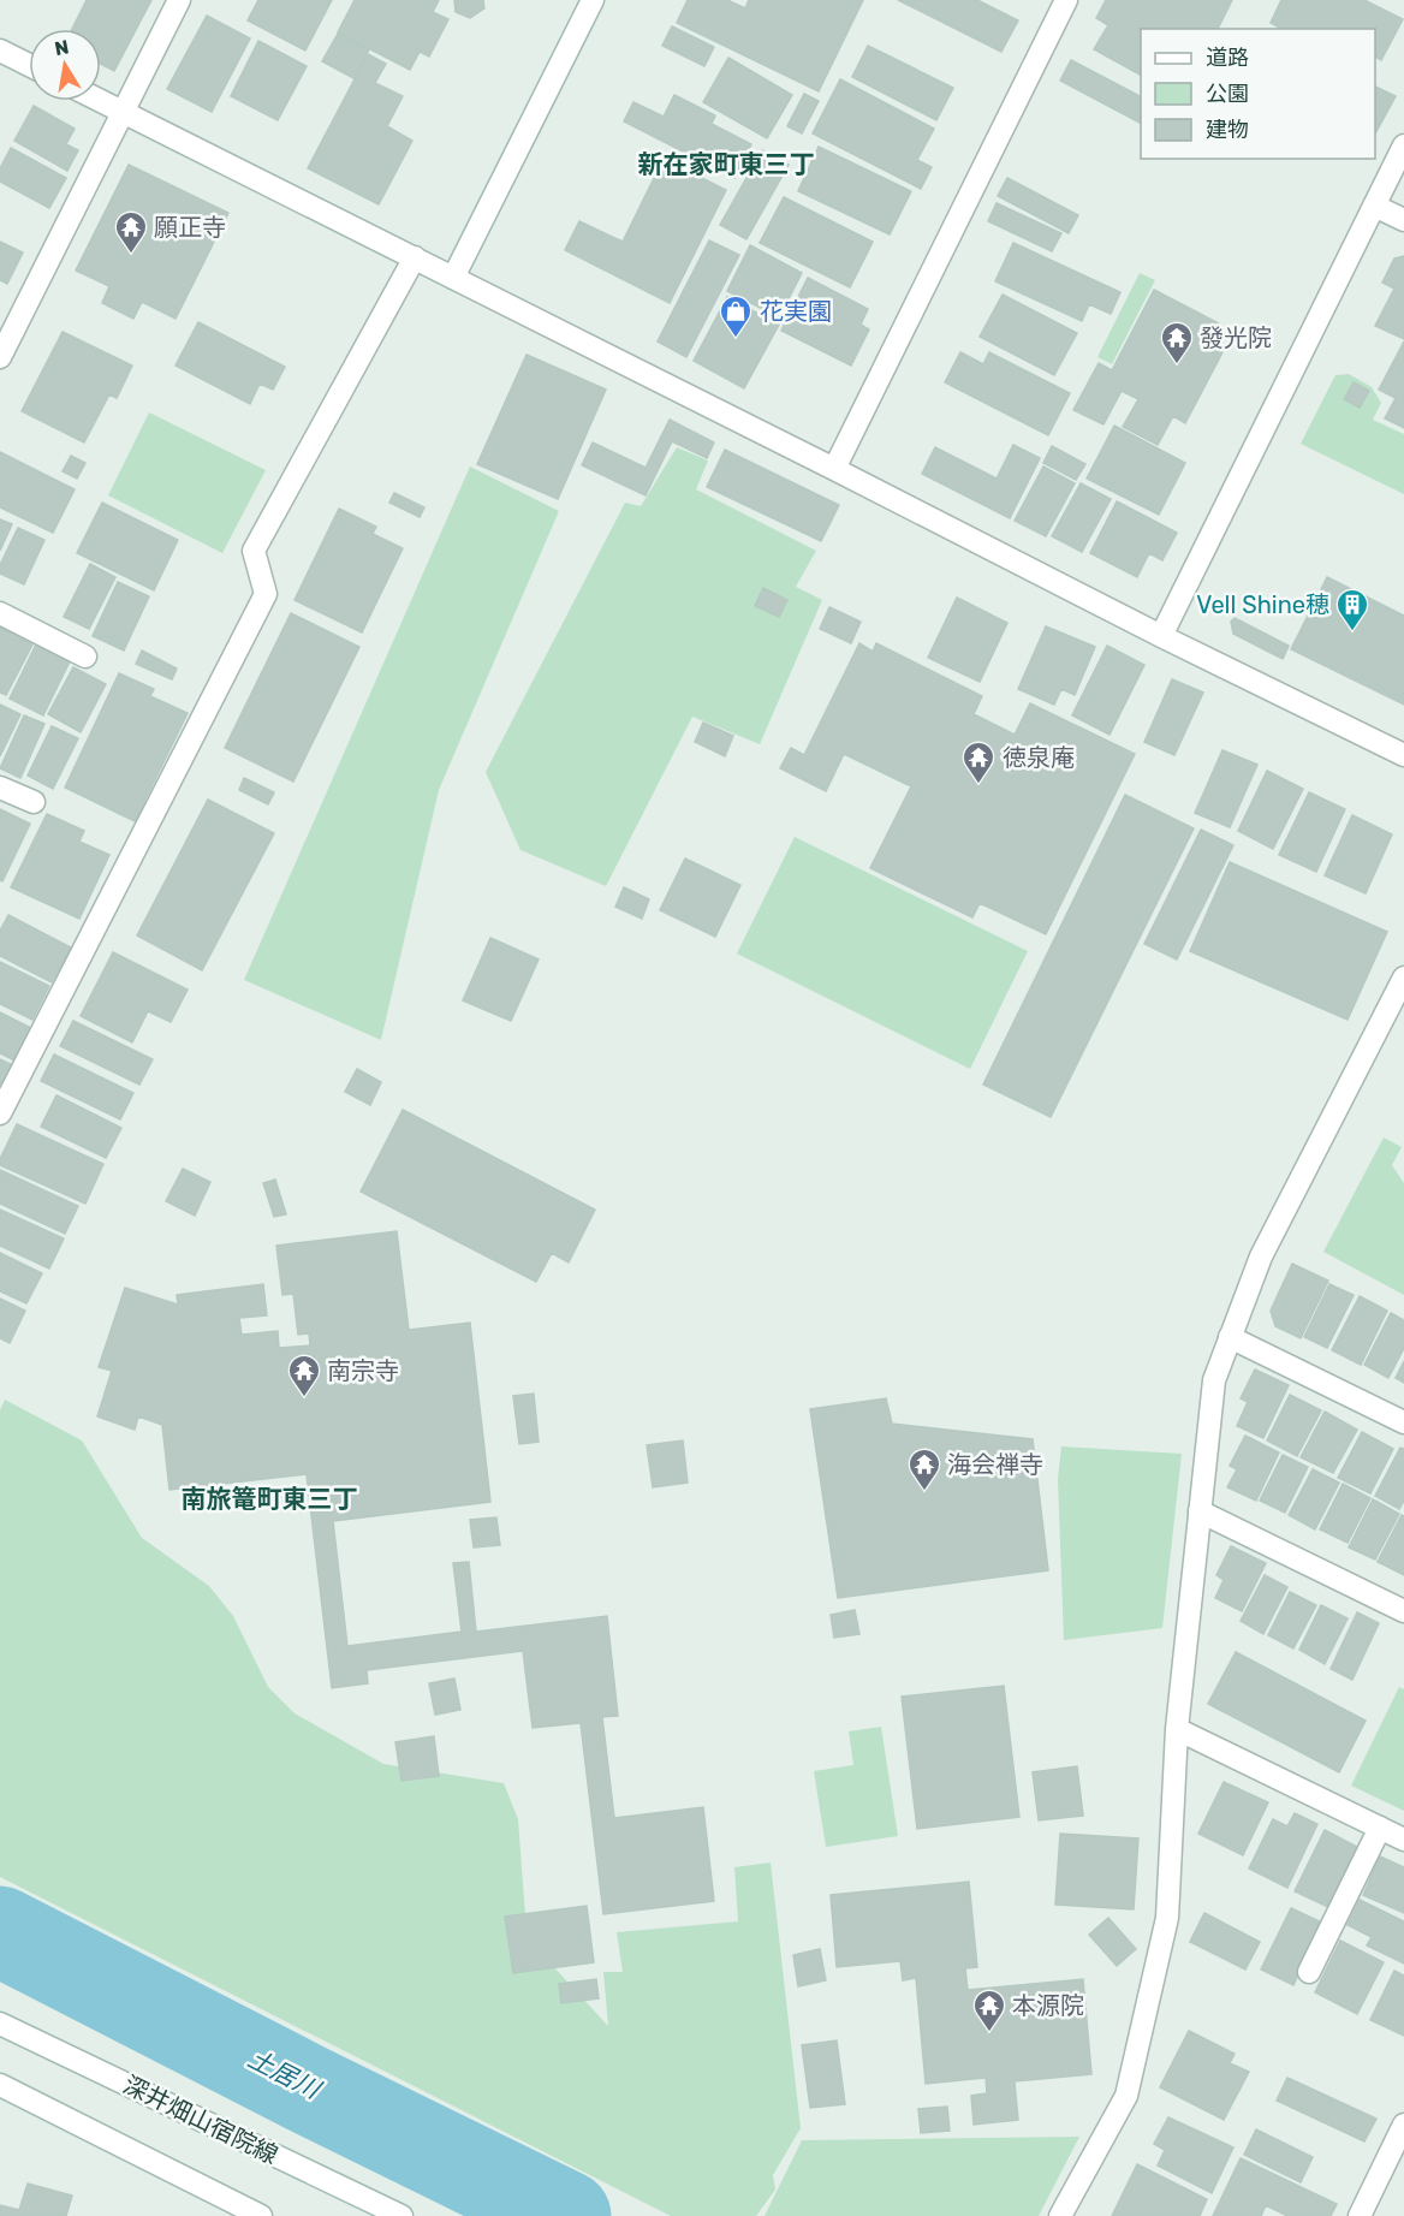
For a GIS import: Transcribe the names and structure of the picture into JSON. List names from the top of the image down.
{
  "streets": {
    "street": ["深井畑山宿院線"]
  },
  "districts": ["新在家町東三丁", "南旅篭町東三丁"],
  "water": ["土居川"],
  "places": {
    "temple": [
      "願正寺",
      "發光院",
      "徳泉庵",
      "南宗寺",
      "海会禅寺",
      "本源院"
    ],
    "shop": ["花実園"],
    "building": ["Vell Shine穂"]
  },
  "legend": ["道路", "公園", "建物"],
  "north": "top"
}
